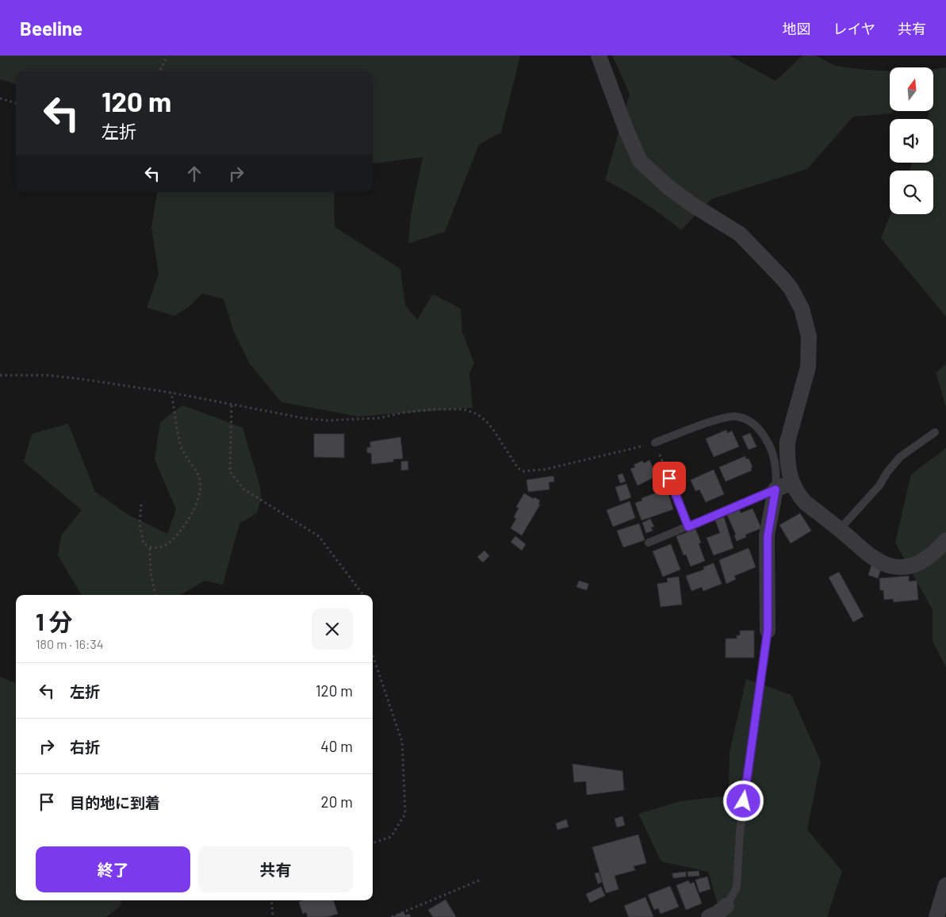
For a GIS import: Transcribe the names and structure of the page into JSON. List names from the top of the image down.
{
  "north": "top",
  "page": {
    "header": "Beeline",
    "nav": ["地図", "レイヤ", "共有"],
    "turn": ["120 m", "左折"],
    "heading": ["1 分", "180 m · 16:34"],
    "list": [
      {
        "name": "左折",
        "value": "120 m"
      },
      {
        "name": "右折",
        "value": "40 m"
      },
      {
        "name": "目的地に到着",
        "value": "20 m"
      }
    ],
    "buttons": ["終了", "共有"]
  }
}
